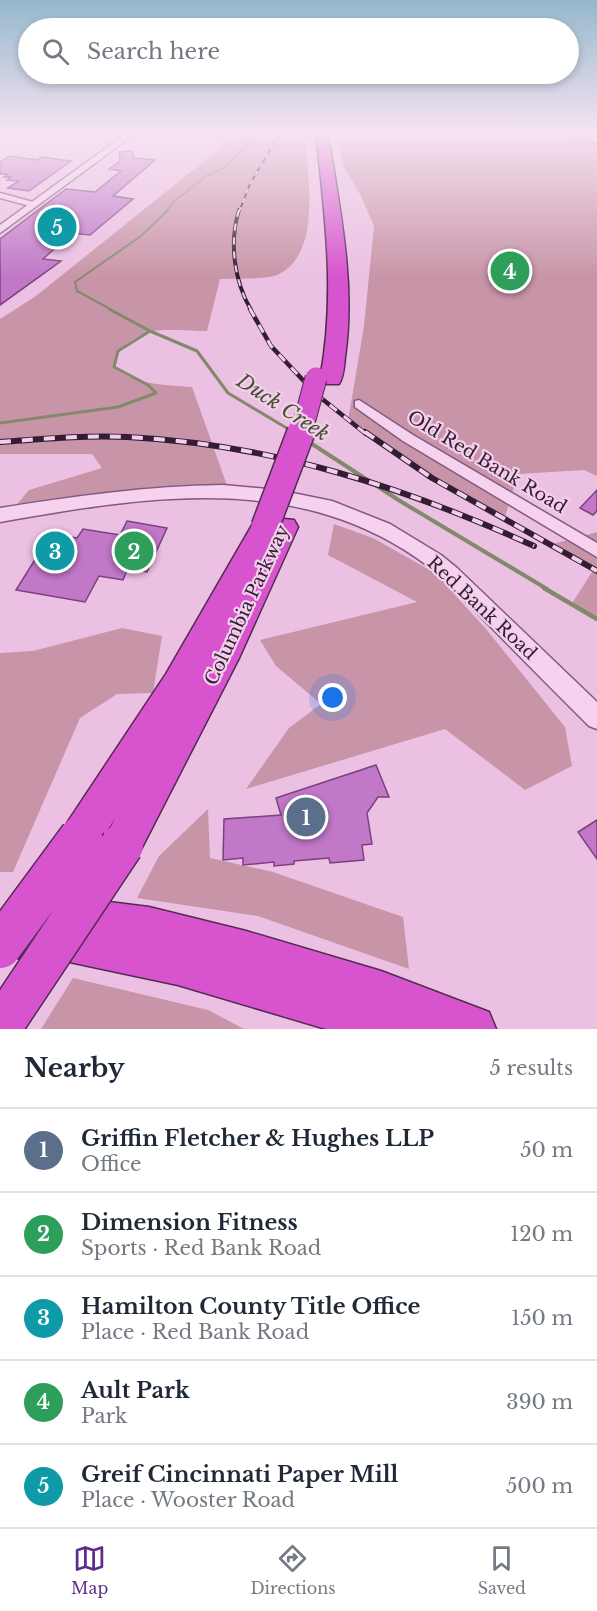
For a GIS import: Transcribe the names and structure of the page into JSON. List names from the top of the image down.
{
  "streets": {
    "highway": ["Columbia Parkway"],
    "street": ["Old Red Bank Road", "Red Bank Road"]
  },
  "water": ["Duck Creek"],
  "page": {
    "search": "Search here",
    "pins": [
      "5",
      "4",
      "2",
      "3",
      "1"
    ],
    "heading": ["Nearby", "5 results"],
    "list": [
      {
        "mark": "1",
        "name": "Griffin Fletcher & Hughes LLP",
        "note": "Office",
        "value": "50 m"
      },
      {
        "mark": "2",
        "name": "Dimension Fitness",
        "note": "Sports · Red Bank Road",
        "value": "120 m"
      },
      {
        "mark": "3",
        "name": "Hamilton County Title Office",
        "note": "Place · Red Bank Road",
        "value": "150 m"
      },
      {
        "mark": "4",
        "name": "Ault Park",
        "note": "Park",
        "value": "390 m"
      },
      {
        "mark": "5",
        "name": "Greif Cincinnati Paper Mill",
        "note": "Place · Wooster Road",
        "value": "500 m"
      }
    ],
    "nav": ["Map", "Directions", "Saved"]
  }
}
